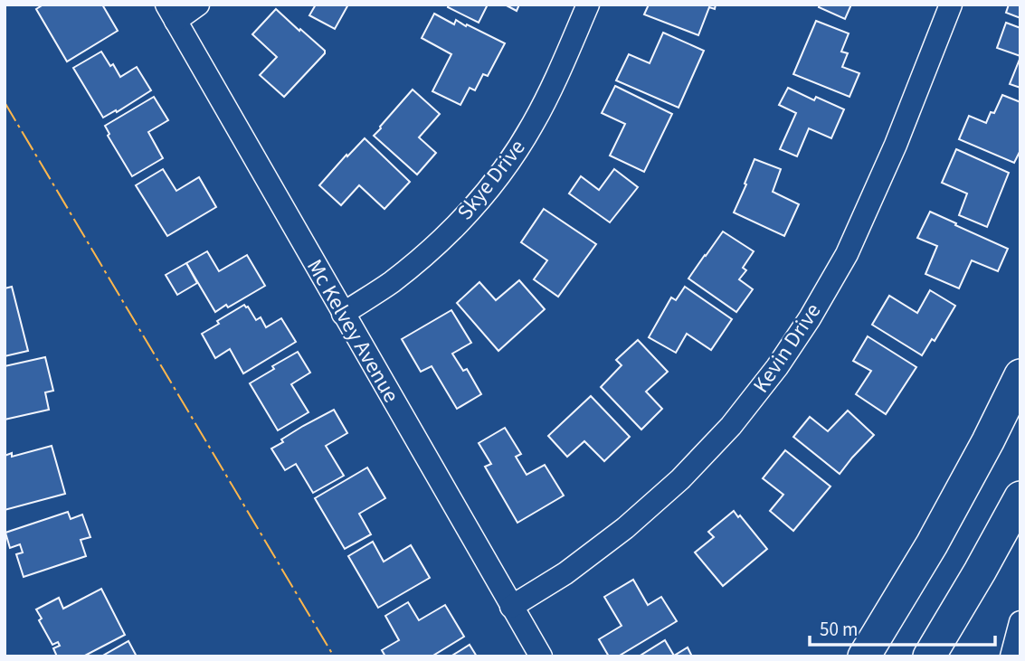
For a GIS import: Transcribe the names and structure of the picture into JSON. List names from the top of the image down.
{
  "streets": {
    "street": ["Skye Drive", "Mc Kelvey Avenue", "Kevin Drive"]
  },
  "crossings": [
    ["Skye Drive", "Mc Kelvey Avenue"],
    ["Mc Kelvey Avenue", "Kevin Drive"]
  ],
  "scale_bar": "50 m"
}
